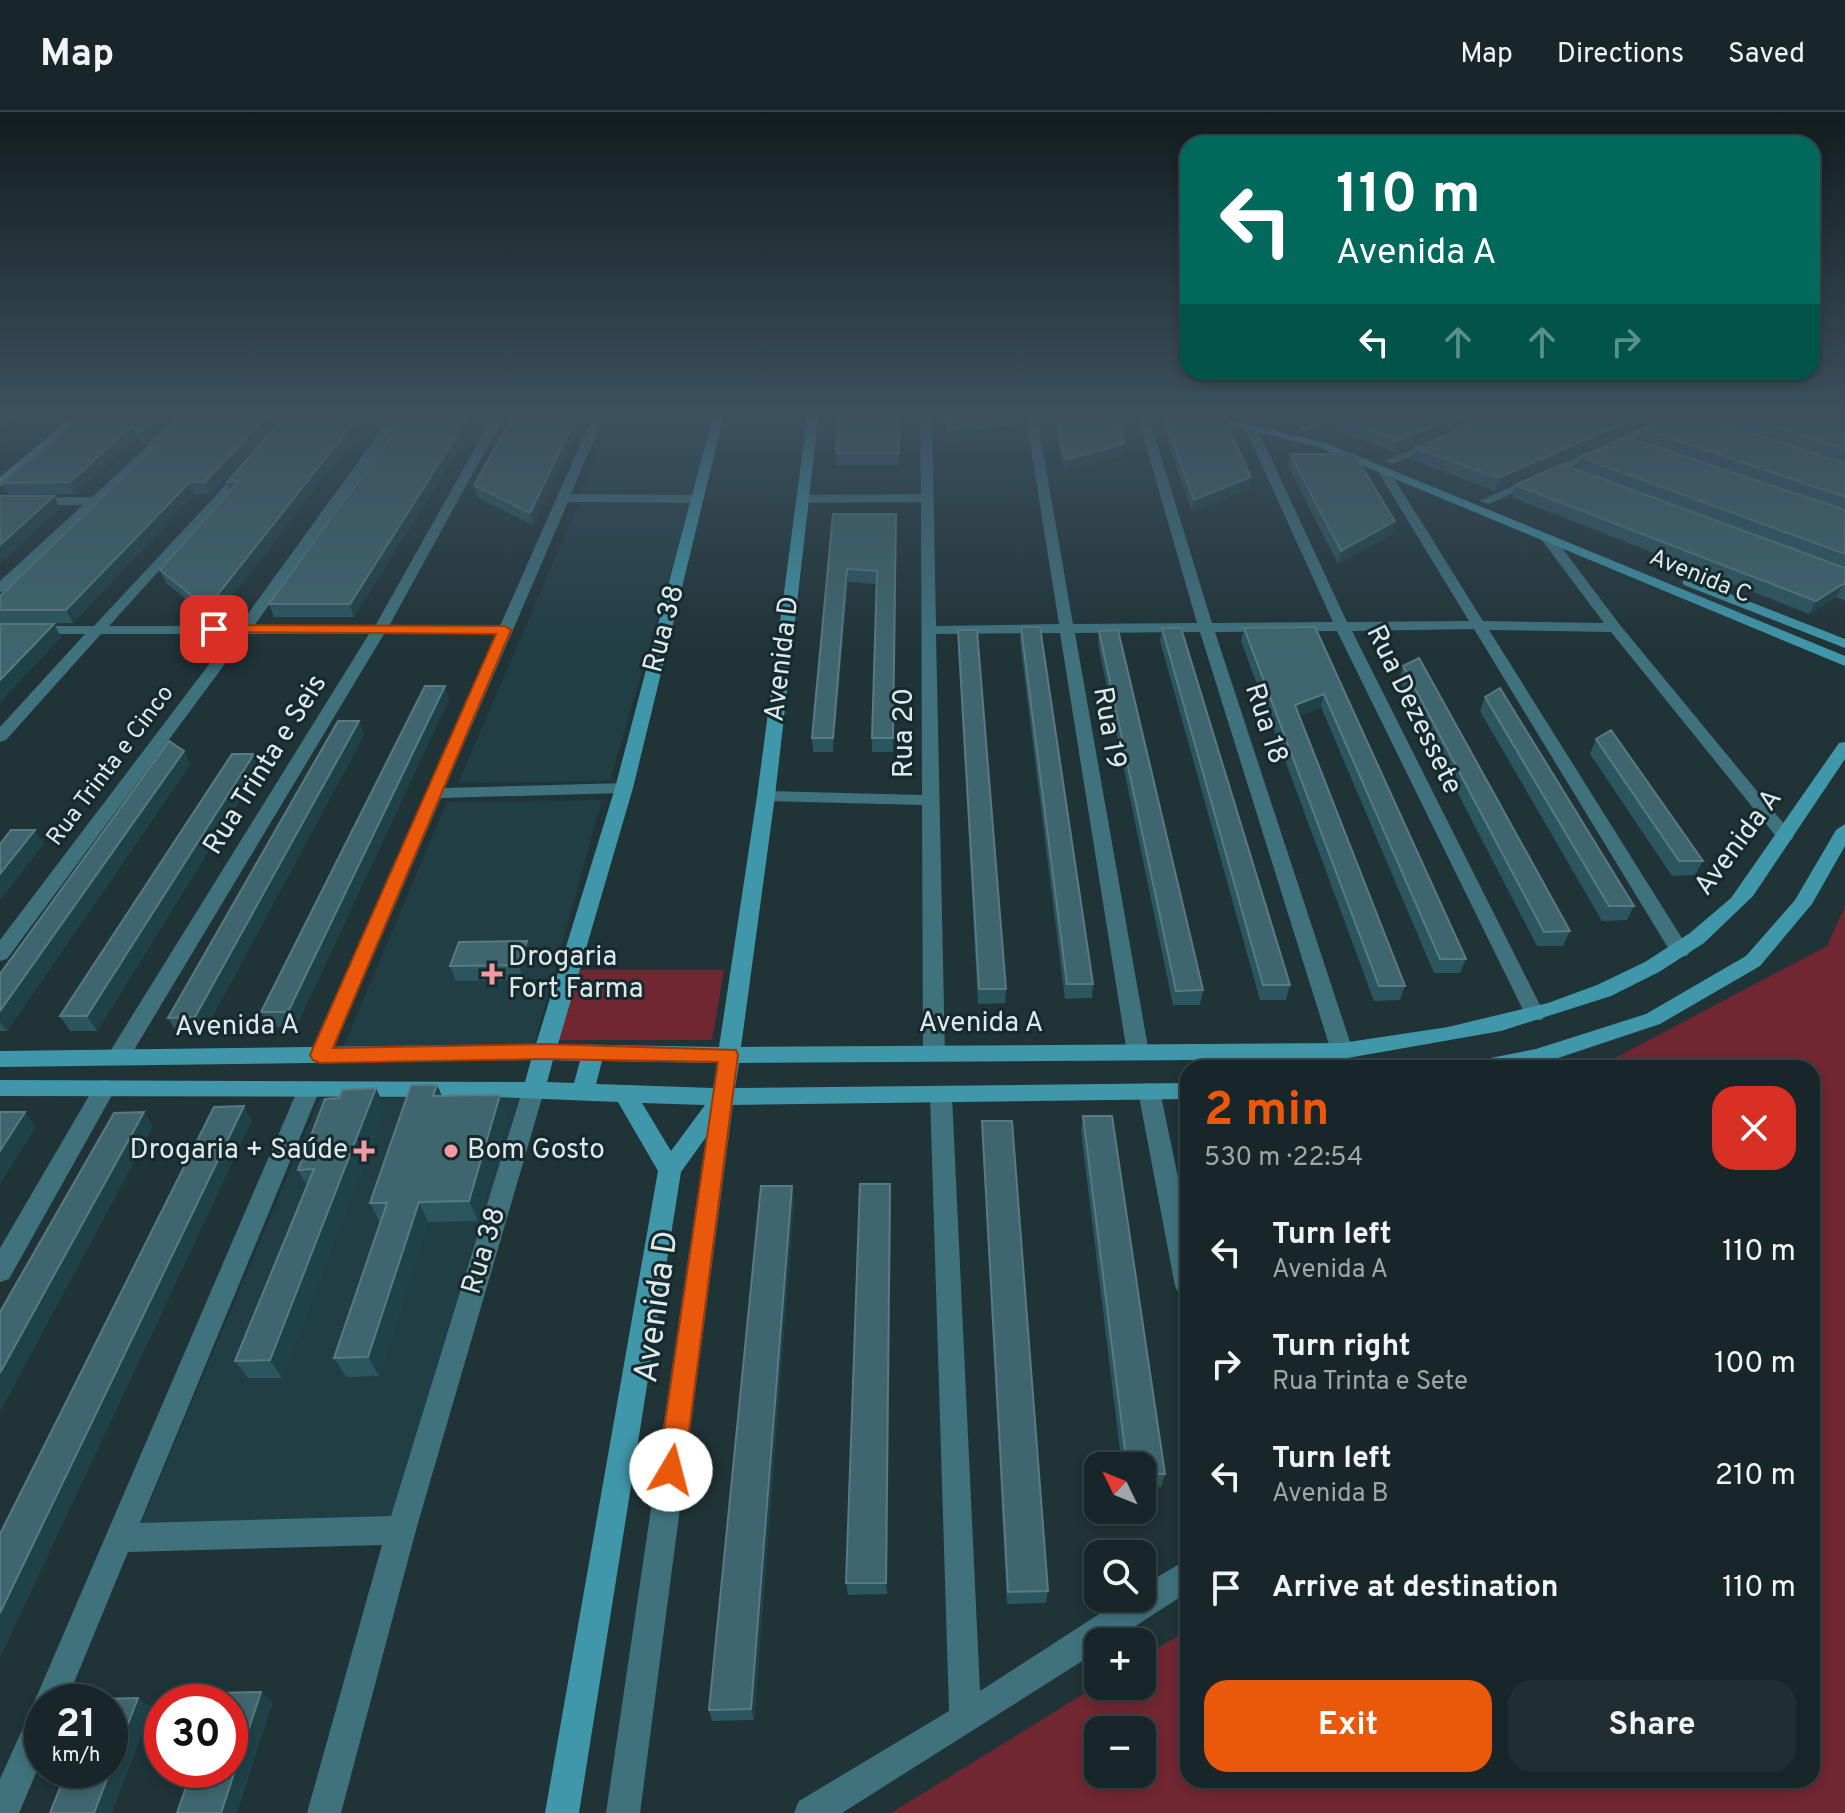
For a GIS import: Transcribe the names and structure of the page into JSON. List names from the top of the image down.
{
  "streets": {
    "street": [
      "Avenida C",
      "Rua 38",
      "Avenida D",
      "Rua Dezessete",
      "Rua 18",
      "Rua 19",
      "Rua 20",
      "Rua Trinta e Seis",
      "Rua Trinta e Cinco",
      "Avenida A"
    ]
  },
  "crossings": [
    ["Rua 38", "Avenida A"],
    ["Avenida D", "Avenida A"],
    ["Rua Dezessete", "Avenida A"],
    ["Rua 18", "Avenida A"],
    ["Rua 19", "Avenida A"],
    ["Rua 20", "Avenida A"],
    ["Rua Trinta e Seis", "Avenida A"]
  ],
  "places": {
    "health": ["Drogaria Fort Farma", "Drogaria + Saúde"],
    "other": ["Bom Gosto"]
  },
  "north": "top left",
  "page": {
    "header": "Map",
    "nav": ["Map", "Directions", "Saved"],
    "turn": ["110 m", "Avenida A"],
    "heading": ["2 min", "530 m · 22:54"],
    "list": [
      {
        "name": "Turn left",
        "note": "Avenida A",
        "value": "110 m"
      },
      {
        "name": "Turn right",
        "note": "Rua Trinta e Sete",
        "value": "100 m"
      },
      {
        "name": "Turn left",
        "note": "Avenida B",
        "value": "210 m"
      },
      {
        "name": "Arrive at destination",
        "value": "110 m"
      }
    ],
    "map_buttons": ["+", "−"],
    "buttons": ["Exit", "Share"],
    "speed": "21 km/h",
    "limit": "30"
  }
}
